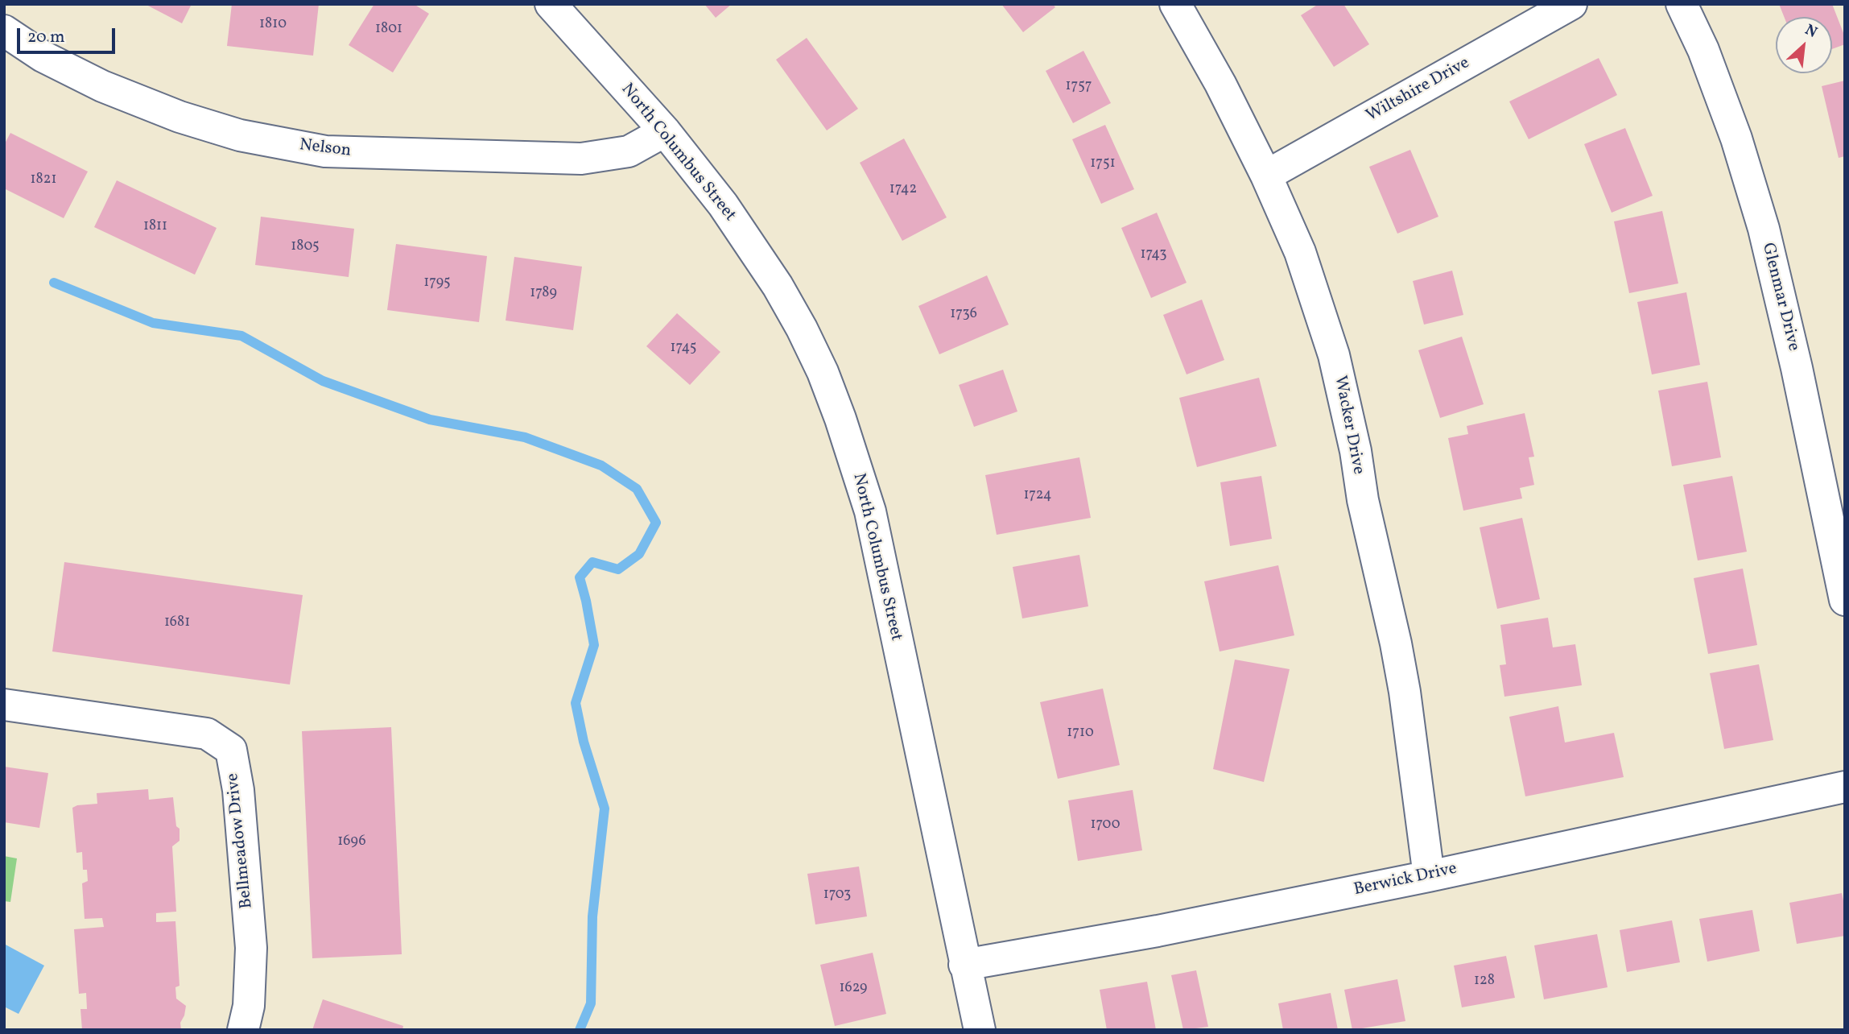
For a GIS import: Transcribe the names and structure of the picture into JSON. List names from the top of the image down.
{
  "streets": {
    "street": [
      "Wiltshire Drive",
      "Nelson",
      "North Columbus Street",
      "Glenmar Drive",
      "Wacker Drive",
      "Bellmeadow Drive",
      "Berwick Drive"
    ]
  },
  "crossings": [
    ["Wiltshire Drive", "Wacker Drive"],
    ["Nelson", "North Columbus Street"],
    ["North Columbus Street", "Berwick Drive"],
    ["Wacker Drive", "Berwick Drive"]
  ],
  "house_numbers": [
    "1810",
    "1801",
    "1757",
    "1751",
    "1821",
    "1742",
    "1811",
    "1805",
    "1743",
    "1795",
    "1789",
    "1736",
    "1745",
    "1724",
    "1681",
    "1710",
    "1700",
    "1696",
    "1703",
    "128",
    "1629"
  ],
  "scale_bar": "20 m",
  "north": "top right"
}
